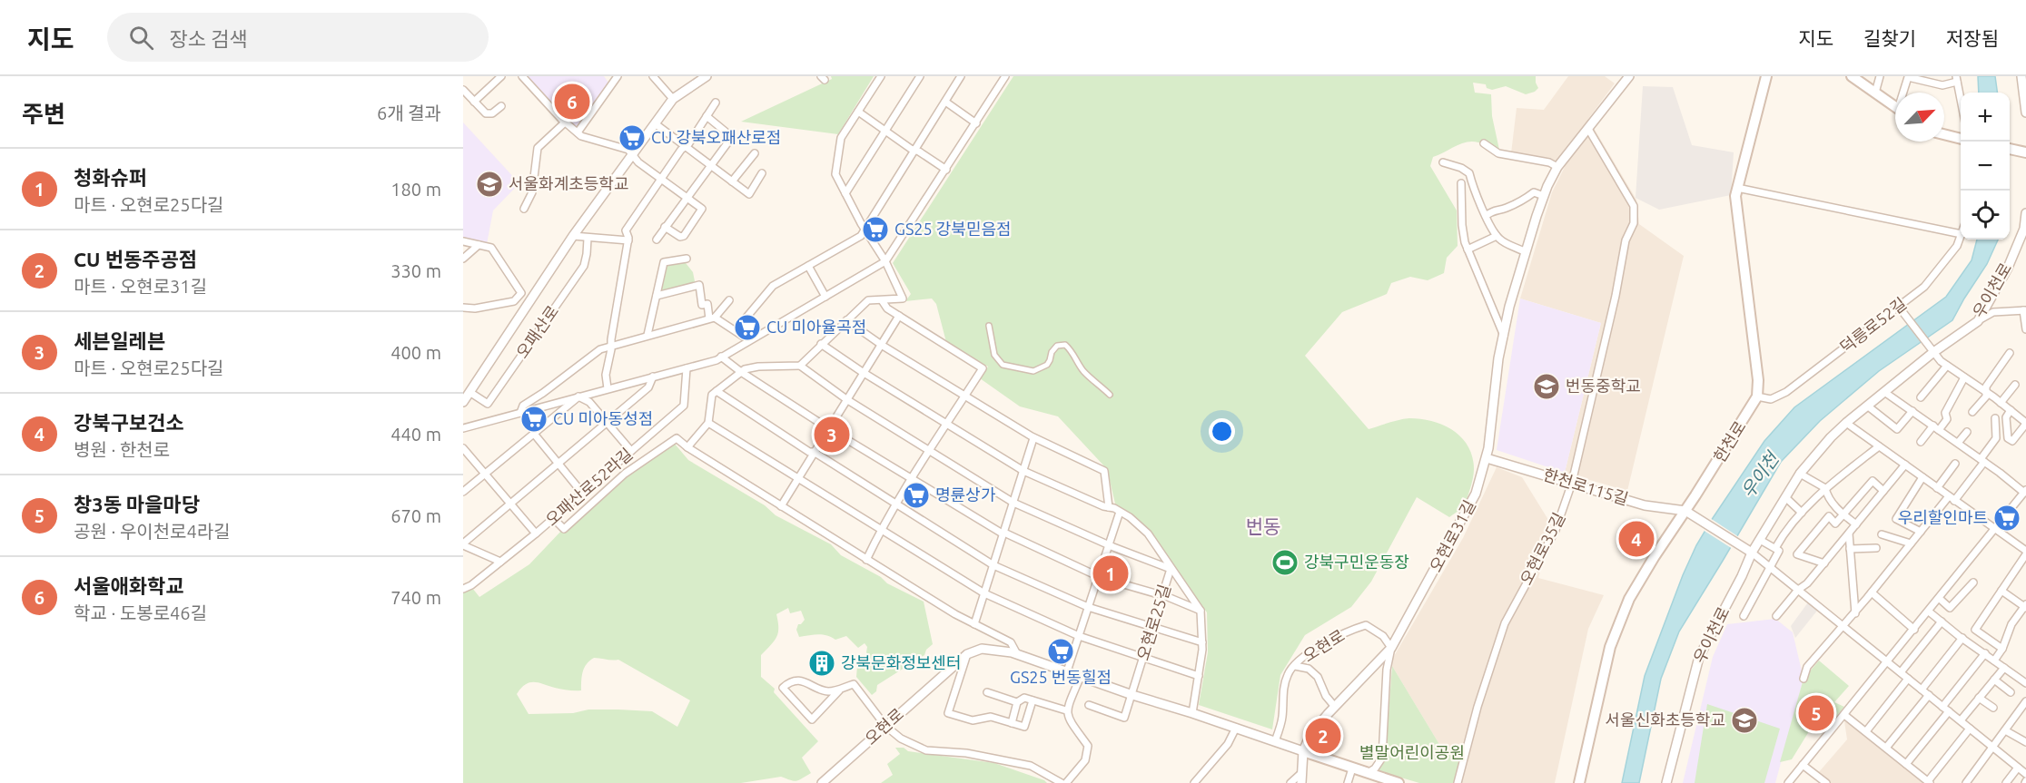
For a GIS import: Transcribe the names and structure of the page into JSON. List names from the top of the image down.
{
  "streets": {
    "main road": ["한천로"],
    "street": [
      "우이천로",
      "덕릉로52길",
      "오패산로",
      "오패산로52라길",
      "한천로115길",
      "오현로31길",
      "오현로35길",
      "오현로25길",
      "오현로"
    ]
  },
  "crossings": [
    ["덕릉로52길", "한천로"],
    ["한천로", "한천로115길"],
    ["한천로115길", "오현로31길"],
    ["한천로115길", "오현로35길"],
    ["오현로31길", "오현로35길"],
    ["오현로31길", "오현로"]
  ],
  "districts": ["번동"],
  "water": ["우이천"],
  "parks": ["별말어린이공원"],
  "places": {
    "supermarket": [
      "CU 강북오패산로점",
      "GS25 강북믿음점",
      "CU 미아율곡점",
      "CU 미아동성점",
      "명륜상가",
      "우리할인마트",
      "GS25 번동힐점"
    ],
    "school or university": ["서울화계초등학교", "번동중학교", "서울신화초등학교"],
    "sports": ["강북구민운동장"],
    "building": ["강북문화정보센터"]
  },
  "north": "top right",
  "page": {
    "header": "지도",
    "search": "장소 검색",
    "nav": ["지도", "길찾기", "저장됨"],
    "heading": ["주변", "6개 결과"],
    "pins": [
      "6",
      "3",
      "4",
      "1",
      "5",
      "2"
    ],
    "map_buttons": ["+", "−"],
    "list": [
      {
        "mark": "1",
        "name": "청화슈퍼",
        "note": "마트 · 오현로25다길",
        "value": "180 m"
      },
      {
        "mark": "2",
        "name": "CU 번동주공점",
        "note": "마트 · 오현로31길",
        "value": "330 m"
      },
      {
        "mark": "3",
        "name": "세븐일레븐",
        "note": "마트 · 오현로25다길",
        "value": "400 m"
      },
      {
        "mark": "4",
        "name": "강북구보건소",
        "note": "병원 · 한천로",
        "value": "440 m"
      },
      {
        "mark": "5",
        "name": "창3동 마을마당",
        "note": "공원 · 우이천로4라길",
        "value": "670 m"
      },
      {
        "mark": "6",
        "name": "서울애화학교",
        "note": "학교 · 도봉로46길",
        "value": "740 m"
      }
    ]
  }
}
